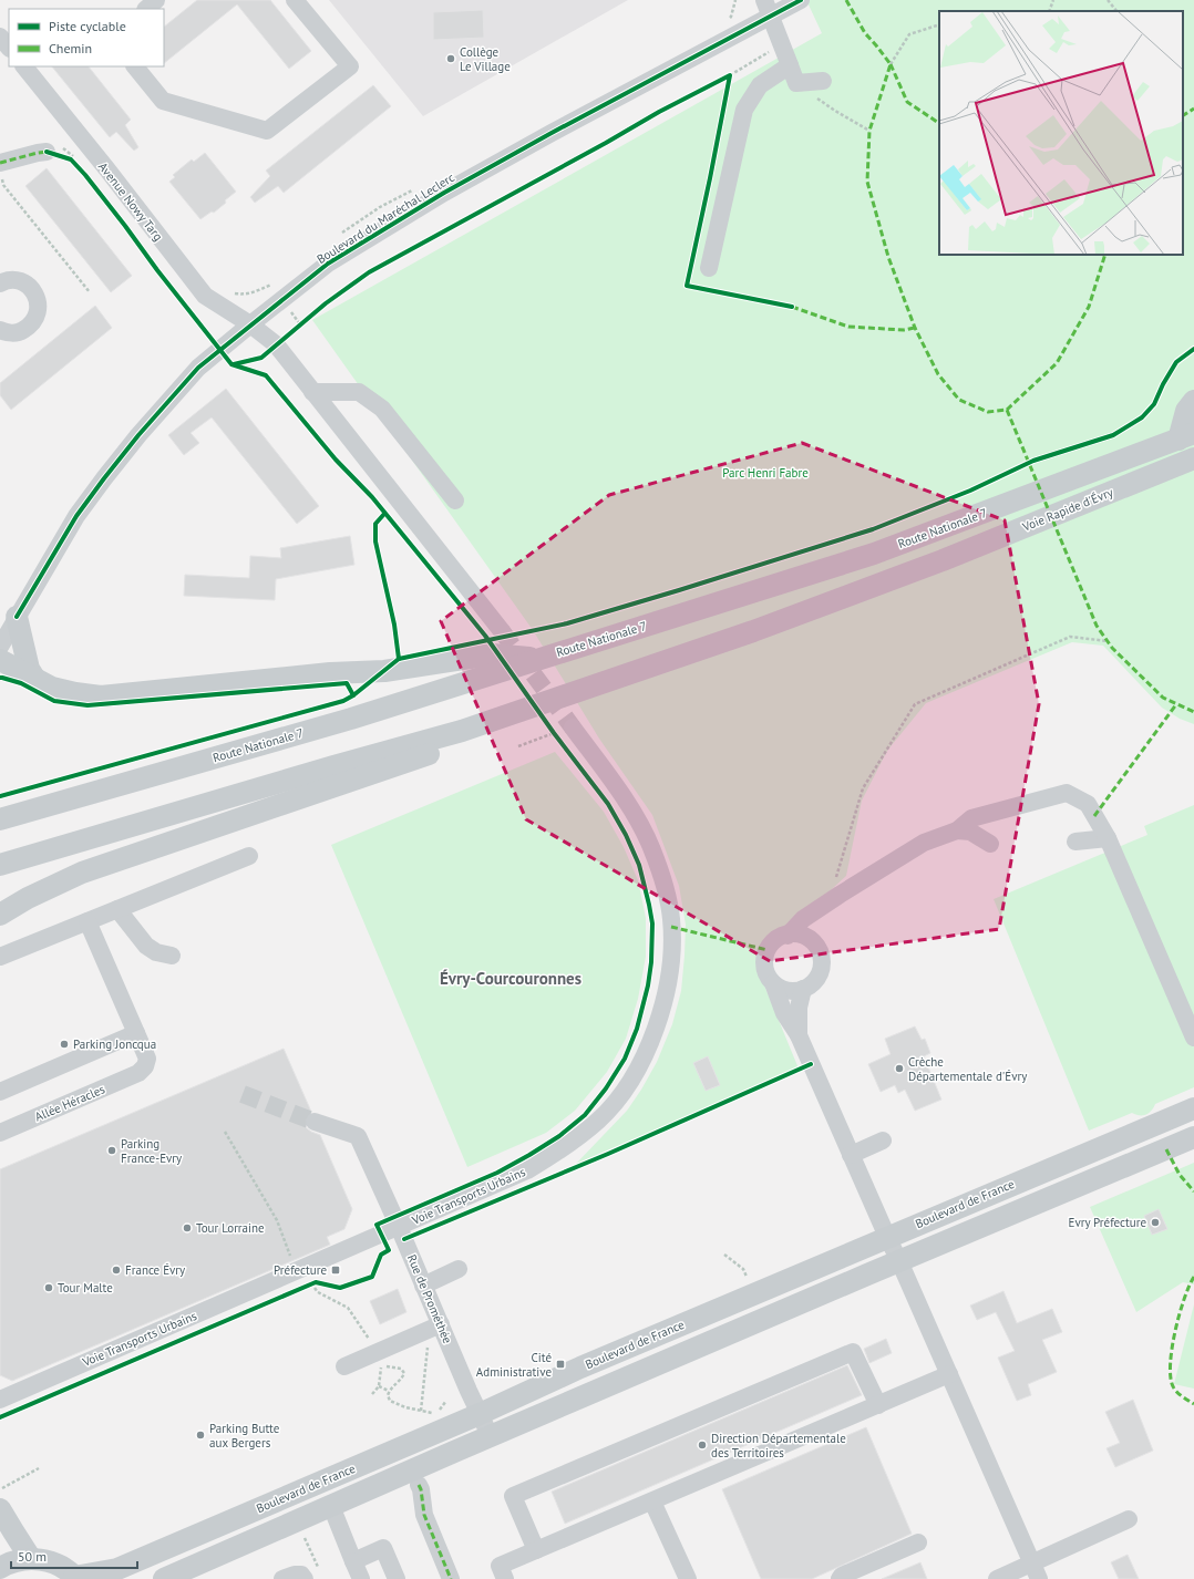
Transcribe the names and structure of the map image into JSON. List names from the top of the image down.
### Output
{
  "streets": {
    "main road": ["Voie Rapide d'Évry", "Route Nationale 7", "Boulevard de France"],
    "street": [
      "Avenue Nowy Targ",
      "Boulevard du Maréchal Leclerc",
      "Allée Héracles",
      "Voie Transports Urbains",
      "Rue de Prométhée"
    ]
  },
  "crossings": [
    ["Avenue Nowy Targ", "Boulevard du Maréchal Leclerc"],
    ["Voie Transports Urbains", "Rue de Prométhée"],
    ["Boulevard de France", "Rue de Prométhée"]
  ],
  "districts": ["Évry-Courcouronnes"],
  "parks": ["Parc Henri Fabre"],
  "places": {
    "other": [
      "Collège Le Village",
      "Parking Joncqua",
      "Crèche Départementale d'Évry",
      "Parking France-Evry",
      "Evry Préfecture",
      "Tour Lorraine",
      "France Évry",
      "Tour Malte",
      "Parking Butte aux Bergers",
      "Direction Départementale des Territoires"
    ],
    "transit": ["Préfecture", "Cité Administrative"]
  },
  "legend": ["Piste cyclable", "Chemin"],
  "scale_bar": "50 m"
}
